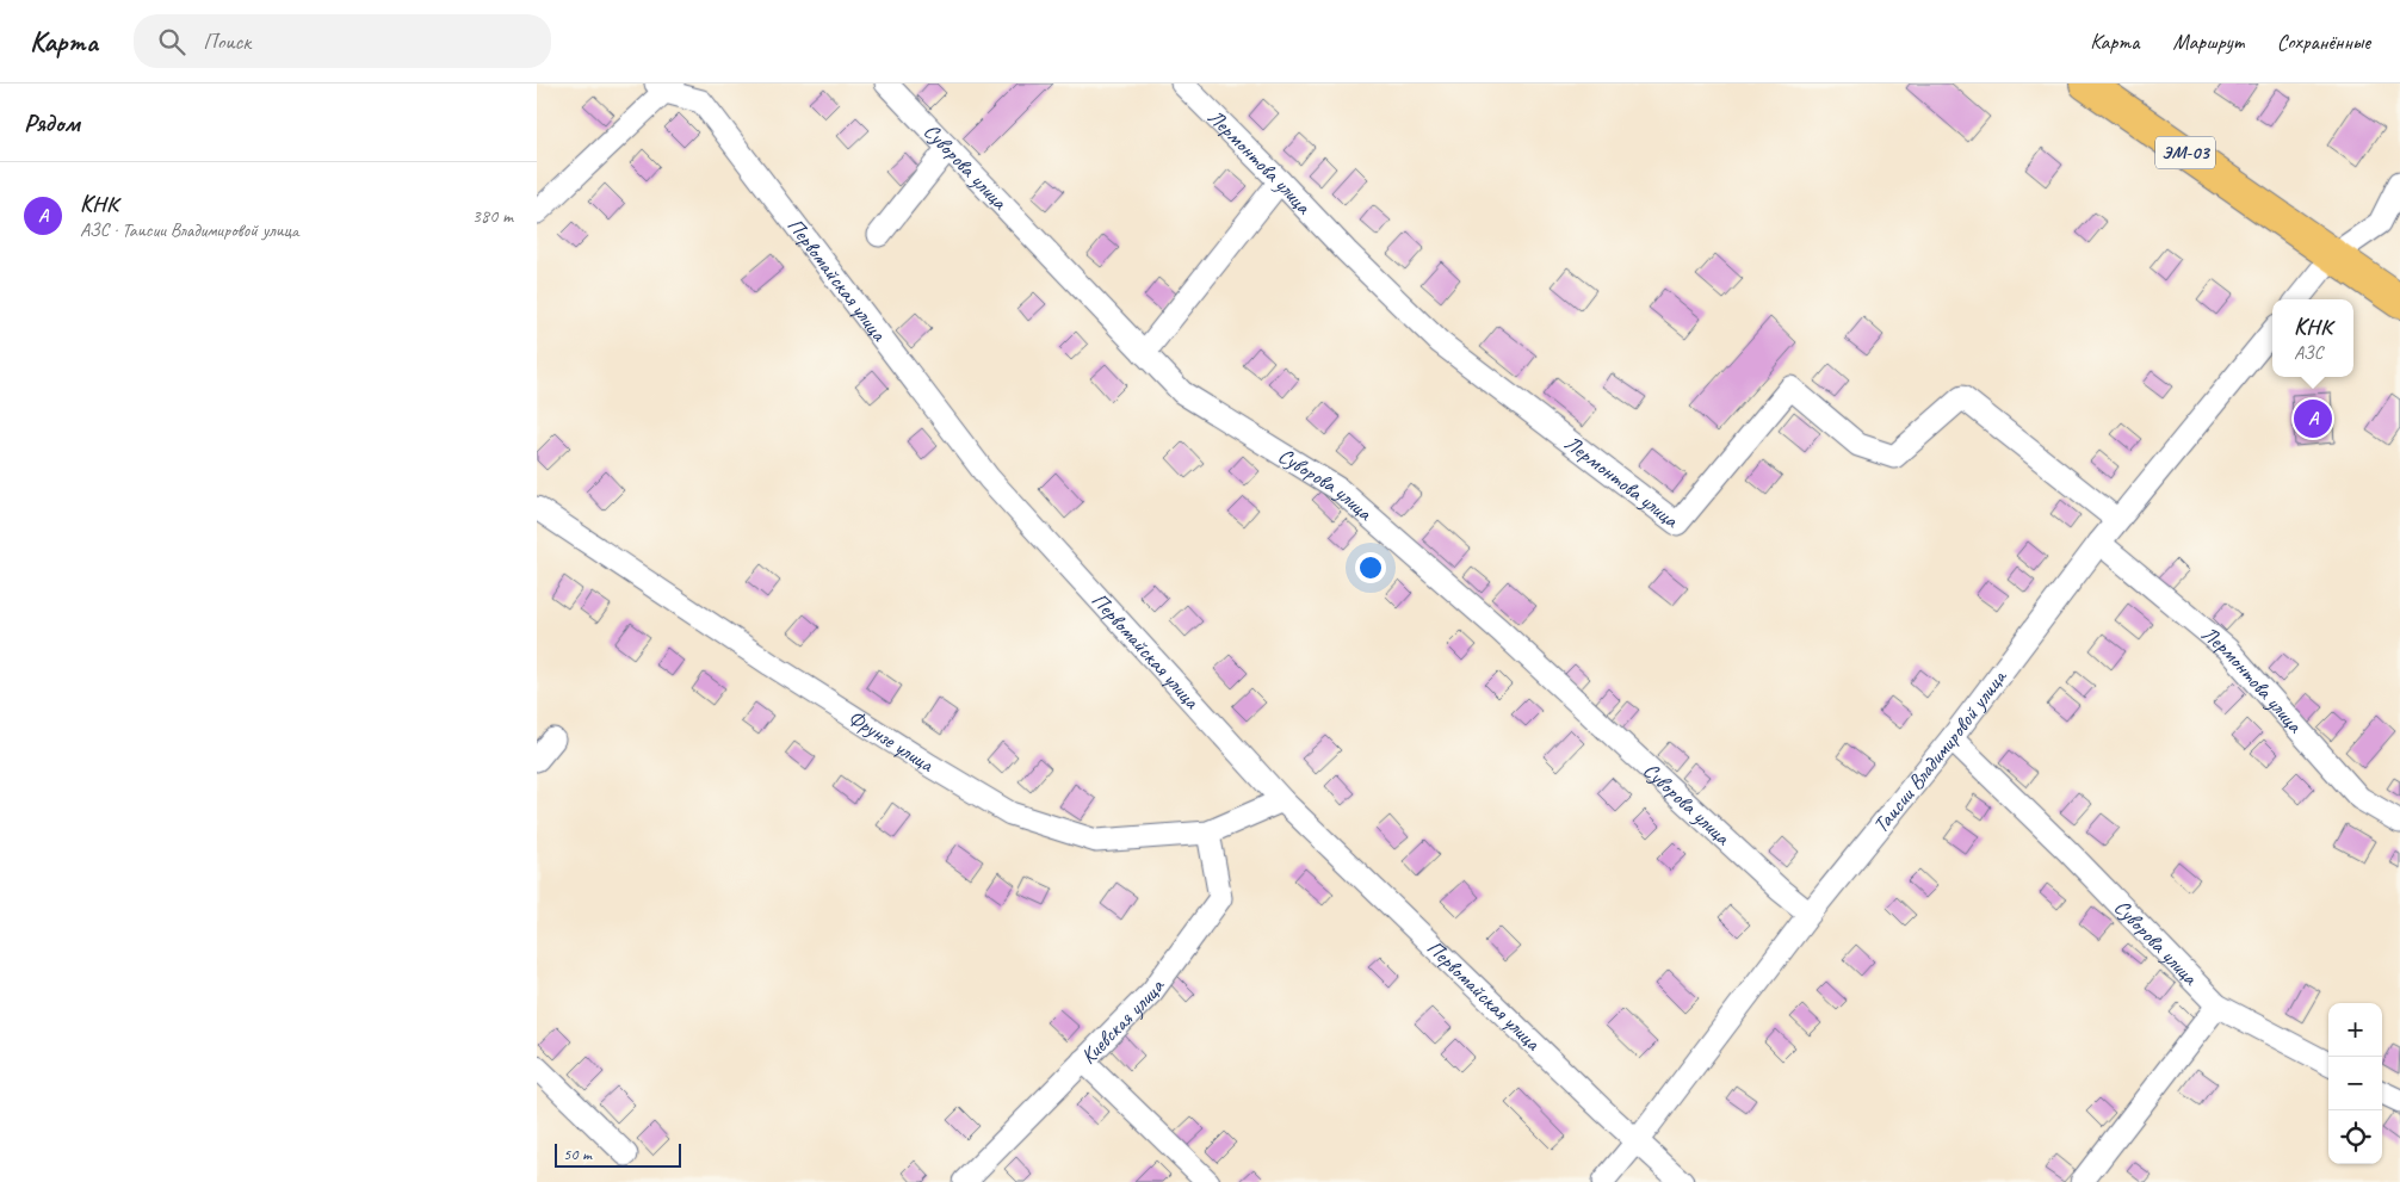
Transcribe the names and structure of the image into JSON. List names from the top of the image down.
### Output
{
  "streets": {
    "highway": ["ЭМ-03"],
    "street": [
      "Лермонтова улица",
      "Суворова улица",
      "Первомайская улица",
      "Фрунзе улица",
      "Таисии Владимировой улица",
      "Киевская улица"
    ]
  },
  "crossings": [
    ["Лермонтова улица", "Таисии Владимировой улица"],
    ["Суворова улица", "Таисии Владимировой улица"],
    ["Первомайская улица", "Фрунзе улица"],
    ["Первомайская улица", "Таисии Владимировой улица"],
    ["Фрунзе улица", "Киевская улица"]
  ],
  "scale_bar": "50 m",
  "page": {
    "header": "Карта",
    "search": "Поиск",
    "nav": ["Карта", "Маршрут", "Сохранённые"],
    "heading": "Рядом",
    "list": [
      {
        "mark": "A",
        "name": "КНК",
        "note": "АЗС · Таисии Владимировой улица",
        "value": "380 m"
      }
    ],
    "popup": ["КНК", "АЗС"],
    "pins": "A",
    "map_buttons": ["+", "−"],
    "scale": "50 m"
  }
}
